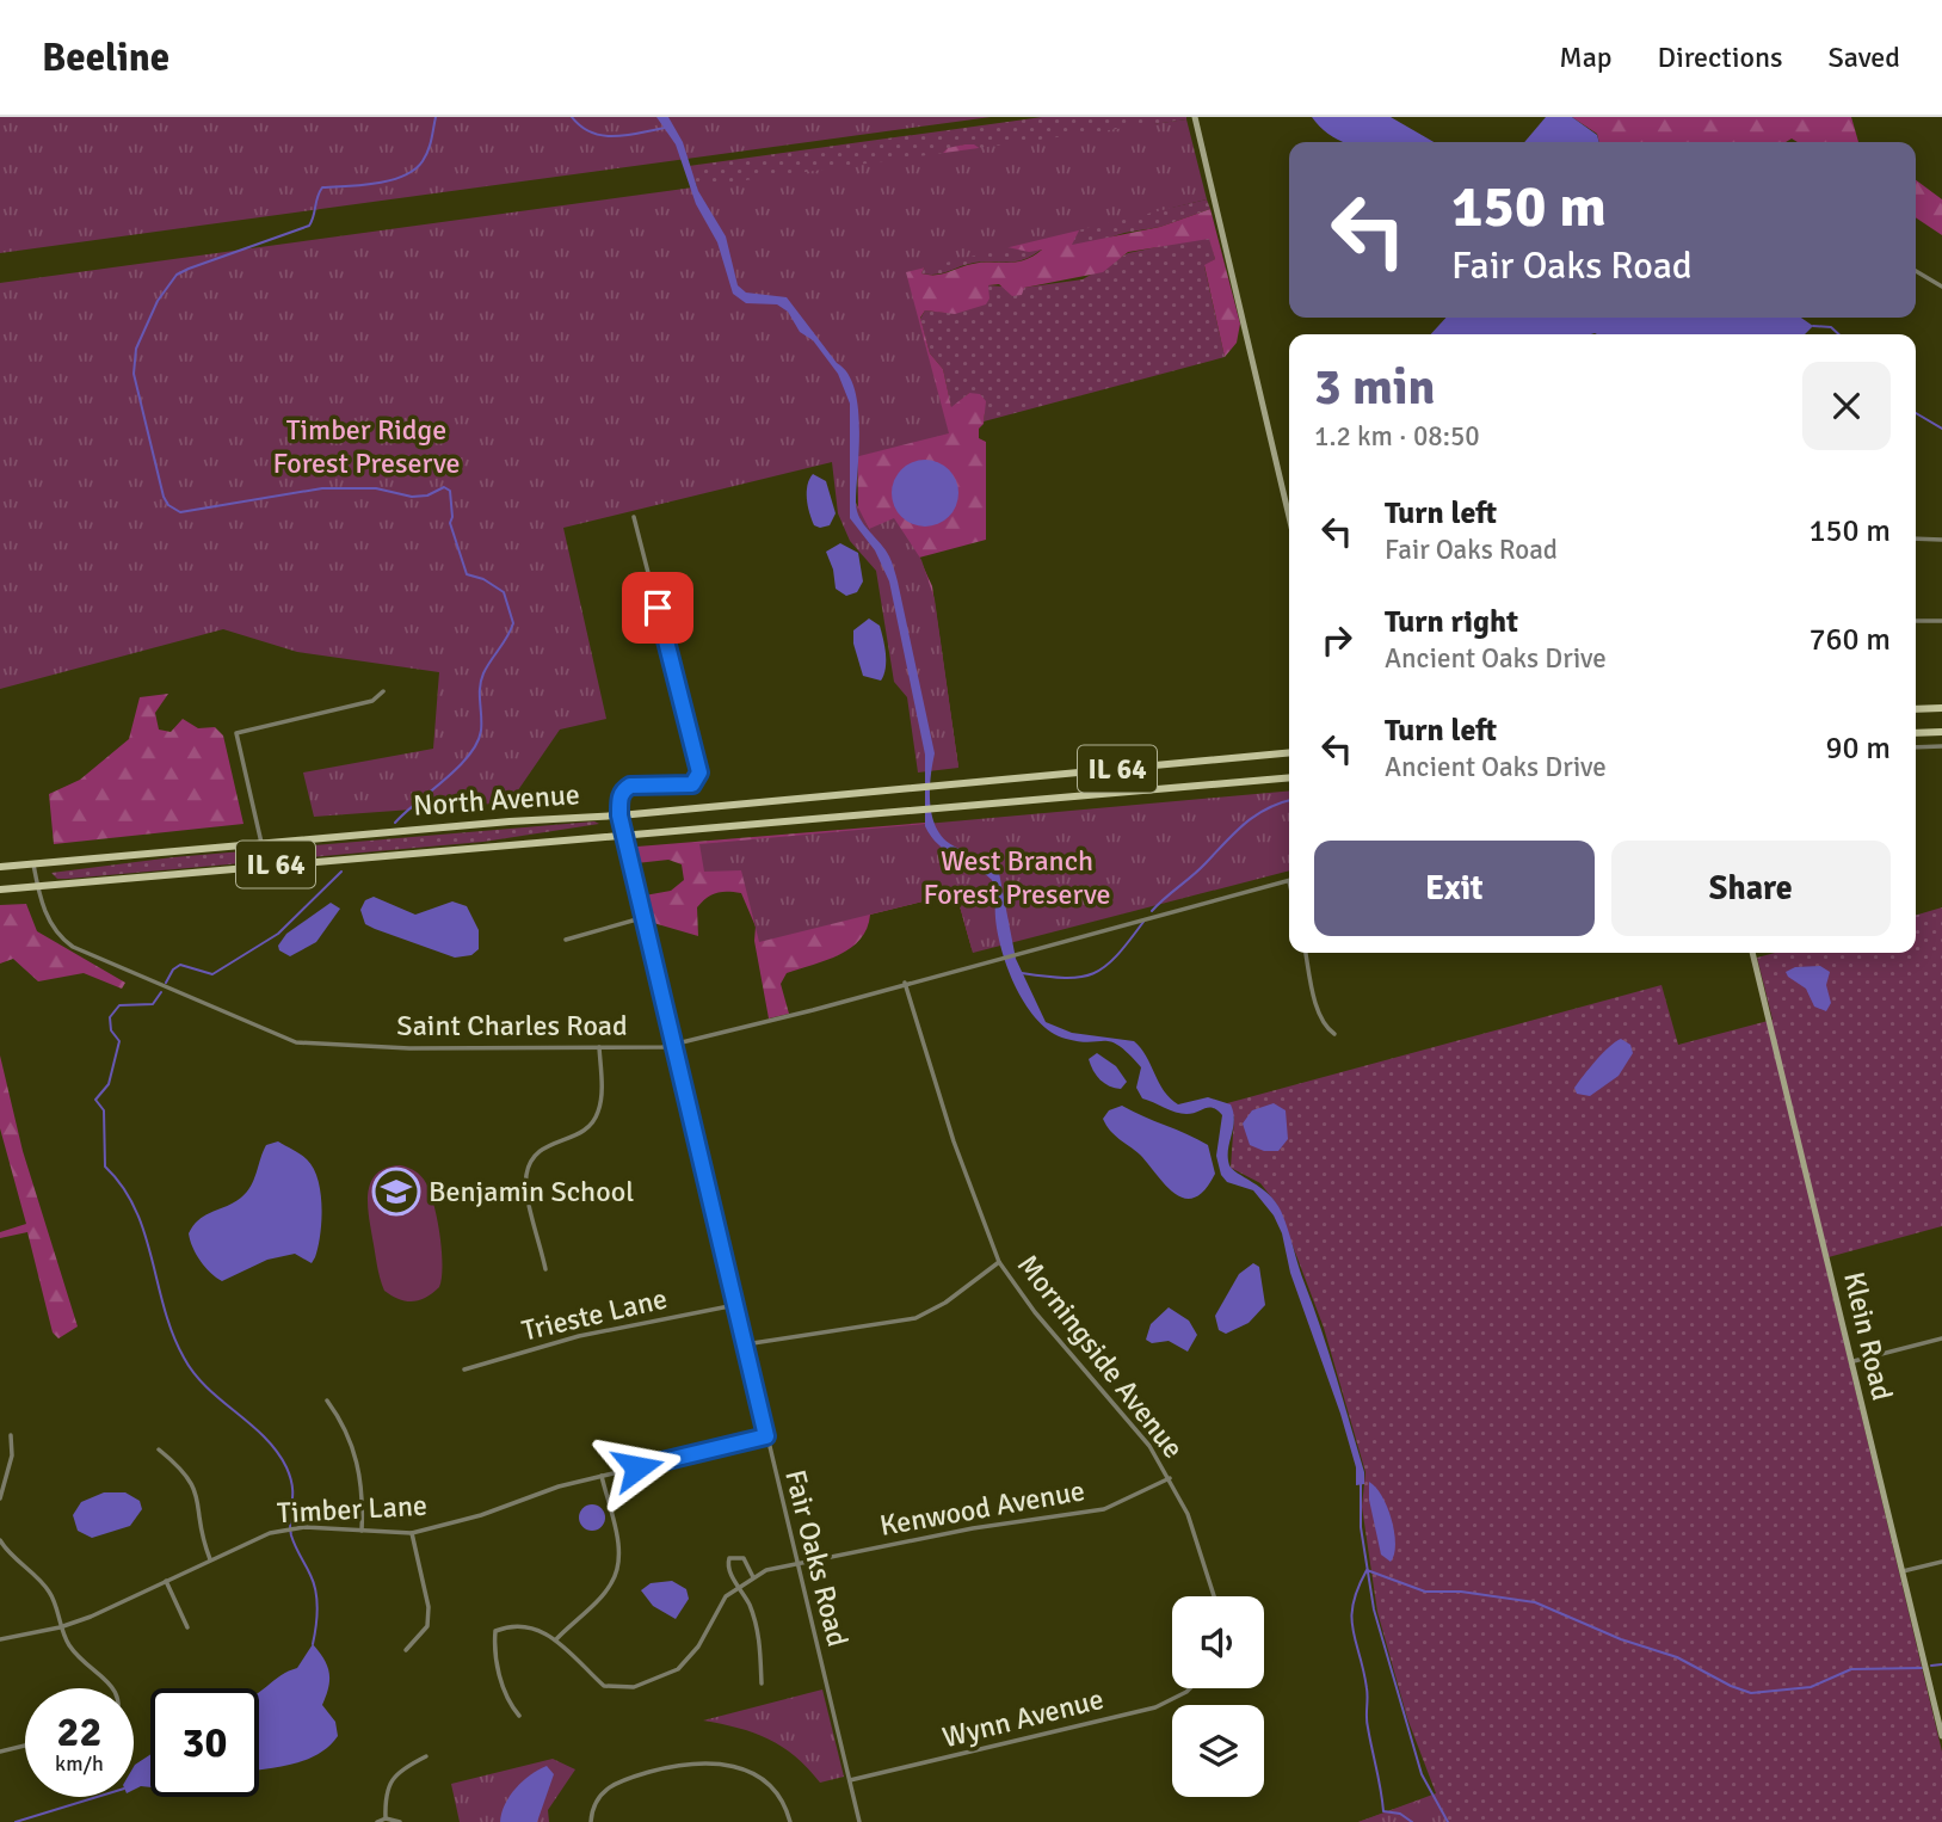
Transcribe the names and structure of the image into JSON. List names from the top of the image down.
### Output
{
  "streets": {
    "main road": ["IL 64", "North Avenue"],
    "street": [
      "Saint Charles Road",
      "Trieste Lane",
      "Klein Road",
      "Morningside Avenue",
      "Kenwood Avenue",
      "Timber Lane",
      "Fair Oaks Road",
      "Wynn Avenue"
    ]
  },
  "crossings": [
    ["North Avenue", "Saint Charles Road"],
    ["North Avenue", "Fair Oaks Road"],
    ["Saint Charles Road", "Morningside Avenue"],
    ["Saint Charles Road", "Fair Oaks Road"],
    ["Trieste Lane", "Fair Oaks Road"],
    ["Morningside Avenue", "Kenwood Avenue"],
    ["Kenwood Avenue", "Fair Oaks Road"],
    ["Timber Lane", "Fair Oaks Road"],
    ["Fair Oaks Road", "Wynn Avenue"]
  ],
  "parks": ["Timber Ridge Forest Preserve", "West Branch Forest Preserve"],
  "places": {
    "school or university": ["Benjamin School"]
  },
  "page": {
    "header": "Beeline",
    "nav": ["Map", "Directions", "Saved"],
    "turn": ["150 m", "Fair Oaks Road"],
    "heading": ["3 min", "1.2 km · 08:50"],
    "list": [
      {
        "name": "Turn left",
        "note": "Fair Oaks Road",
        "value": "150 m"
      },
      {
        "name": "Turn right",
        "note": "Ancient Oaks Drive",
        "value": "760 m"
      },
      {
        "name": "Turn left",
        "note": "Ancient Oaks Drive",
        "value": "90 m"
      }
    ],
    "buttons": ["Exit", "Share"],
    "speed": "22 km/h",
    "limit": "30"
  }
}
